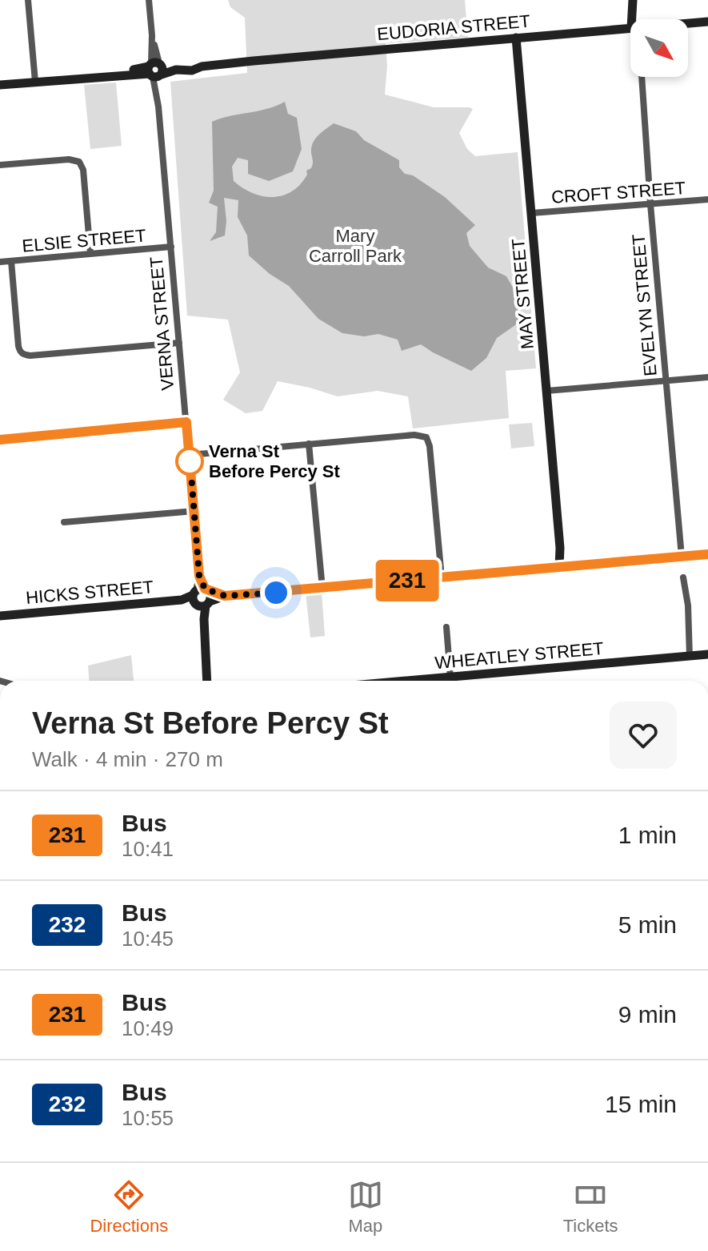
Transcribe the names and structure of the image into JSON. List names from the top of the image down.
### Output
{
  "streets": {
    "street": [
      "EUDORIA STREET",
      "CROFT STREET",
      "ELSIE STREET",
      "MAY STREET",
      "EVELYN STREET",
      "VERNA STREET",
      "HICKS STREET",
      "WHEATLEY STREET"
    ]
  },
  "crossings": [
    ["EUDORIA STREET", "MAY STREET"],
    ["EUDORIA STREET", "VERNA STREET"],
    ["CROFT STREET", "MAY STREET"],
    ["CROFT STREET", "EVELYN STREET"],
    ["ELSIE STREET", "VERNA STREET"],
    ["VERNA STREET", "HICKS STREET"]
  ],
  "parks": ["Mary Carroll Park"],
  "places": ["Verna St Before Percy St"],
  "lines": ["bus line 231"],
  "north": "bottom right",
  "page": {
    "on_map": "231",
    "heading": ["Verna St Before Percy St", "Walk · 4 min · 270 m"],
    "list": [
      {
        "mark": "231",
        "name": "Bus",
        "note": "10:41",
        "value": "1 min"
      },
      {
        "mark": "232",
        "name": "Bus",
        "note": "10:45",
        "value": "5 min"
      },
      {
        "mark": "231",
        "name": "Bus",
        "note": "10:49",
        "value": "9 min"
      },
      {
        "mark": "232",
        "name": "Bus",
        "note": "10:55",
        "value": "15 min"
      }
    ],
    "tabs": ["Directions", "Map", "Tickets"]
  }
}
